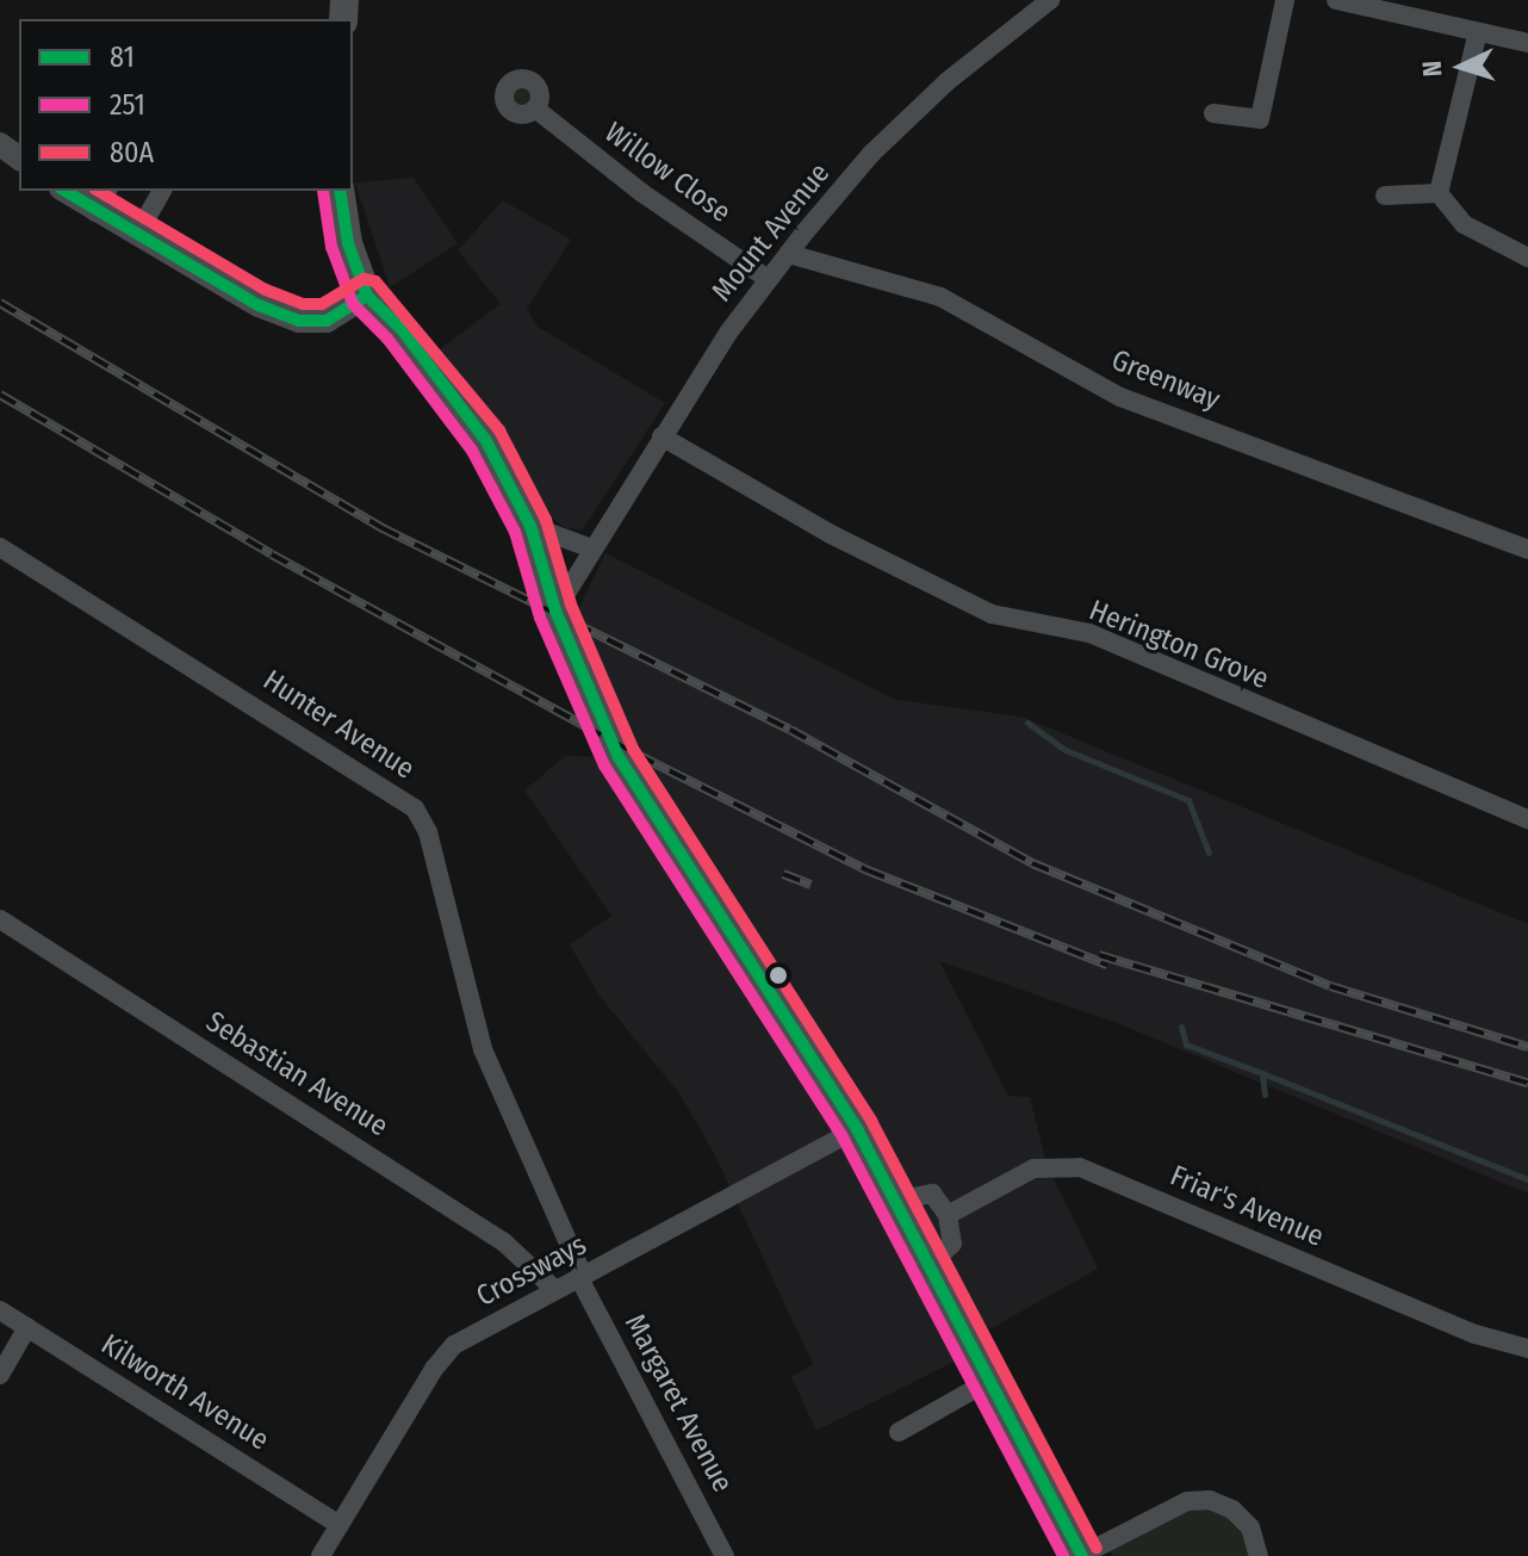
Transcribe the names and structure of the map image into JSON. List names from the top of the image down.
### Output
{
  "streets": {
    "street": [
      "Willow Close",
      "Mount Avenue",
      "Greenway",
      "Herington Grove",
      "Hunter Avenue",
      "Sebastian Avenue",
      "Friar's Avenue",
      "Crossways",
      "Kilworth Avenue",
      "Margaret Avenue"
    ]
  },
  "crossings": [
    ["Willow Close", "Mount Avenue"],
    ["Mount Avenue", "Greenway"],
    ["Mount Avenue", "Herington Grove"],
    ["Hunter Avenue", "Crossways"],
    ["Hunter Avenue", "Margaret Avenue"],
    ["Sebastian Avenue", "Crossways"],
    ["Crossways", "Kilworth Avenue"],
    ["Crossways", "Margaret Avenue"]
  ],
  "lines": ["transit line 81", "transit line 251", "transit line 80A"],
  "legend": ["81", "251", "80A"],
  "north": "left"
}
